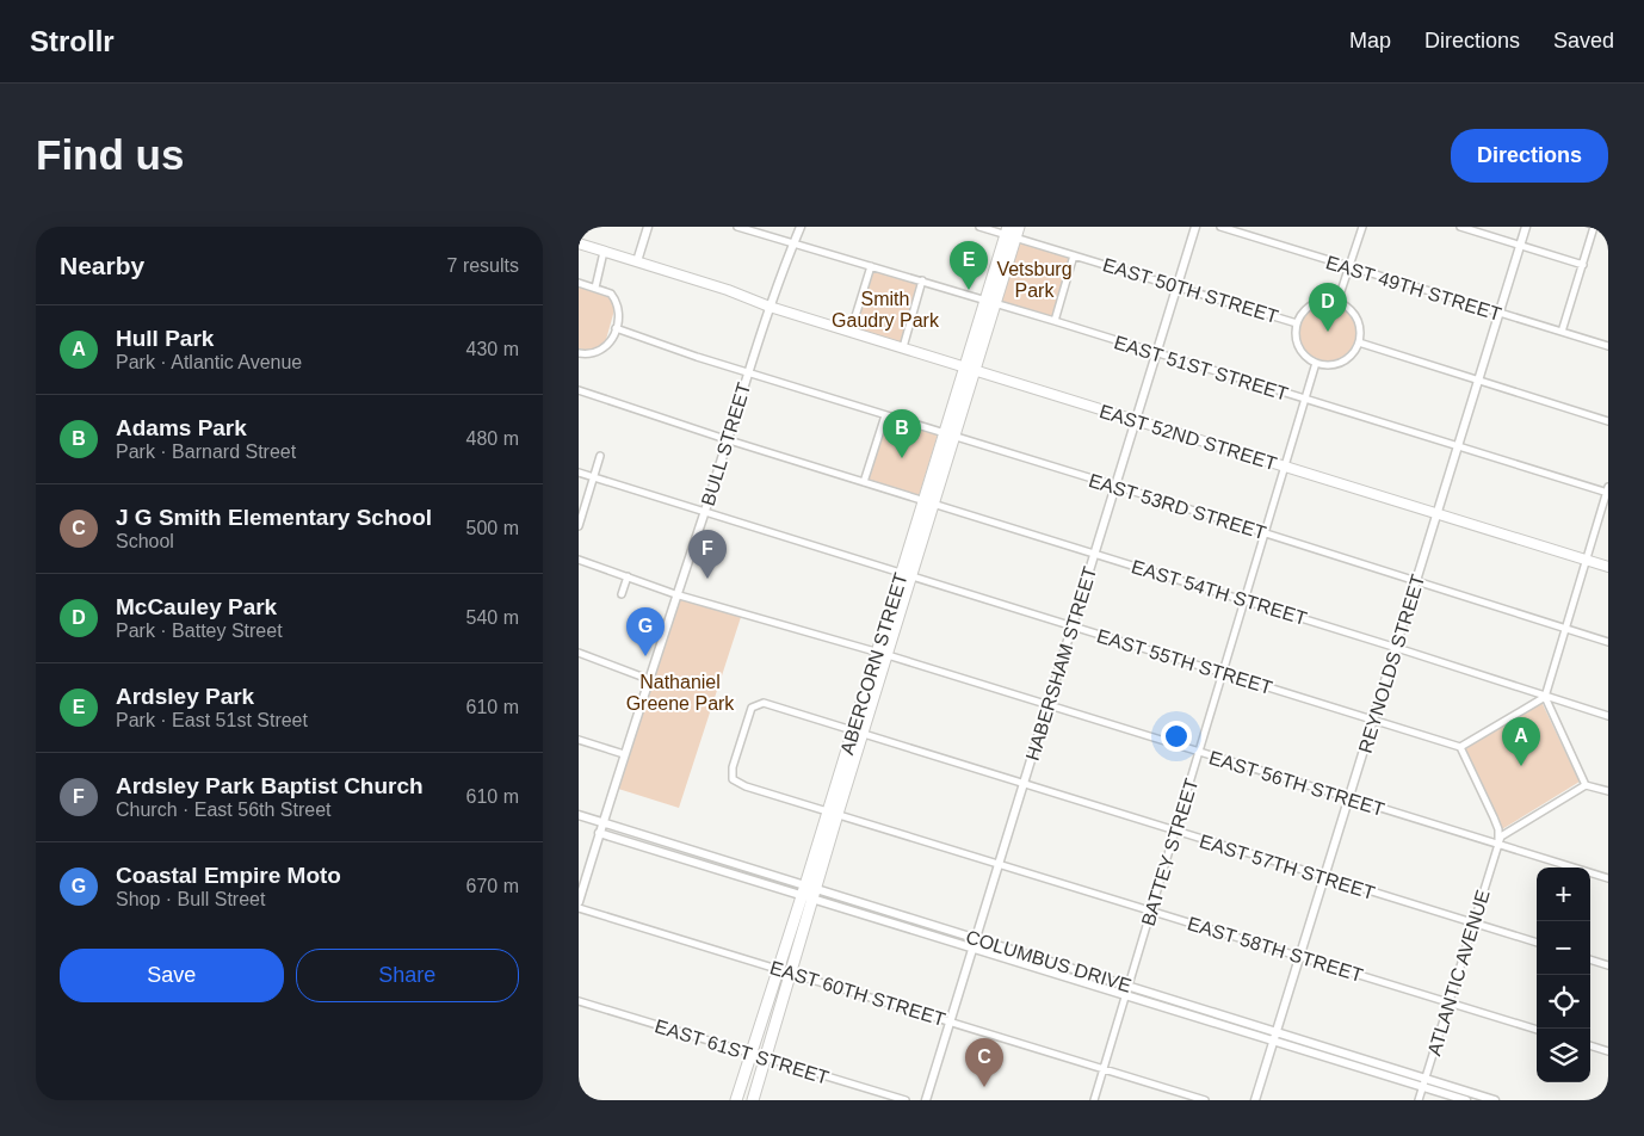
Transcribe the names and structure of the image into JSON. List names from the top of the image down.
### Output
{
  "streets": {
    "main road": ["EAST 52ND STREET", "ABERCORN STREET"],
    "street": [
      "EAST 49TH STREET",
      "EAST 50TH STREET",
      "EAST 51ST STREET",
      "BULL STREET",
      "EAST 53RD STREET",
      "EAST 54TH STREET",
      "EAST 55TH STREET",
      "HABERSHAM STREET",
      "REYNOLDS STREET",
      "EAST 56TH STREET",
      "BATTEY STREET",
      "EAST 57TH STREET",
      "EAST 58TH STREET",
      "COLUMBUS DRIVE",
      "ATLANTIC AVENUE",
      "EAST 60TH STREET",
      "EAST 61ST STREET"
    ]
  },
  "crossings": [
    ["EAST 49TH STREET", "REYNOLDS STREET"],
    ["EAST 50TH STREET", "ABERCORN STREET"],
    ["EAST 50TH STREET", "HABERSHAM STREET"],
    ["EAST 50TH STREET", "BATTEY STREET"],
    ["EAST 51ST STREET", "BULL STREET"],
    ["EAST 51ST STREET", "ABERCORN STREET"],
    ["EAST 51ST STREET", "HABERSHAM STREET"],
    ["EAST 51ST STREET", "REYNOLDS STREET"],
    ["EAST 51ST STREET", "BATTEY STREET"],
    ["EAST 52ND STREET", "BULL STREET"],
    ["EAST 52ND STREET", "ABERCORN STREET"],
    ["EAST 52ND STREET", "HABERSHAM STREET"],
    ["EAST 52ND STREET", "REYNOLDS STREET"],
    ["EAST 52ND STREET", "BATTEY STREET"],
    ["BULL STREET", "EAST 53RD STREET"],
    ["BULL STREET", "EAST 54TH STREET"],
    ["BULL STREET", "EAST 55TH STREET"],
    ["BULL STREET", "EAST 56TH STREET"],
    ["BULL STREET", "COLUMBUS DRIVE"],
    ["EAST 53RD STREET", "ABERCORN STREET"],
    ["EAST 53RD STREET", "HABERSHAM STREET"],
    ["EAST 53RD STREET", "REYNOLDS STREET"],
    ["EAST 53RD STREET", "BATTEY STREET"],
    ["EAST 54TH STREET", "ABERCORN STREET"],
    ["EAST 54TH STREET", "HABERSHAM STREET"],
    ["EAST 54TH STREET", "REYNOLDS STREET"],
    ["EAST 54TH STREET", "BATTEY STREET"],
    ["EAST 55TH STREET", "ABERCORN STREET"],
    ["EAST 55TH STREET", "HABERSHAM STREET"],
    ["EAST 55TH STREET", "REYNOLDS STREET"],
    ["EAST 55TH STREET", "BATTEY STREET"],
    ["EAST 55TH STREET", "ATLANTIC AVENUE"],
    ["ABERCORN STREET", "EAST 56TH STREET"],
    ["ABERCORN STREET", "EAST 57TH STREET"],
    ["ABERCORN STREET", "EAST 58TH STREET"],
    ["ABERCORN STREET", "COLUMBUS DRIVE"],
    ["ABERCORN STREET", "EAST 60TH STREET"],
    ["ABERCORN STREET", "EAST 61ST STREET"],
    ["HABERSHAM STREET", "EAST 56TH STREET"],
    ["HABERSHAM STREET", "EAST 57TH STREET"],
    ["HABERSHAM STREET", "EAST 58TH STREET"],
    ["HABERSHAM STREET", "COLUMBUS DRIVE"],
    ["HABERSHAM STREET", "EAST 60TH STREET"],
    ["REYNOLDS STREET", "EAST 56TH STREET"],
    ["REYNOLDS STREET", "EAST 57TH STREET"],
    ["REYNOLDS STREET", "EAST 58TH STREET"],
    ["REYNOLDS STREET", "COLUMBUS DRIVE"],
    ["EAST 56TH STREET", "BATTEY STREET"],
    ["EAST 56TH STREET", "ATLANTIC AVENUE"],
    ["BATTEY STREET", "EAST 57TH STREET"],
    ["BATTEY STREET", "EAST 58TH STREET"],
    ["BATTEY STREET", "COLUMBUS DRIVE"],
    ["BATTEY STREET", "EAST 60TH STREET"],
    ["EAST 57TH STREET", "EAST 58TH STREET"],
    ["EAST 57TH STREET", "ATLANTIC AVENUE"],
    ["EAST 58TH STREET", "ATLANTIC AVENUE"],
    ["COLUMBUS DRIVE", "ATLANTIC AVENUE"]
  ],
  "parks": ["Vetsburg Park", "Smith Gaudry Park", "Nathaniel Greene Park"],
  "page": {
    "header": "Strollr",
    "nav": ["Map", "Directions", "Saved"],
    "buttons": [
      "Directions",
      ["Save", "Share"]
    ],
    "title": "Find us",
    "heading": ["Nearby", "7 results"],
    "pins": [
      "E",
      "D",
      "B",
      "F",
      "G",
      "A",
      "C"
    ],
    "list": [
      {
        "mark": "A",
        "name": "Hull Park",
        "note": "Park · Atlantic Avenue",
        "value": "430 m"
      },
      {
        "mark": "B",
        "name": "Adams Park",
        "note": "Park · Barnard Street",
        "value": "480 m"
      },
      {
        "mark": "C",
        "name": "J G Smith Elementary School",
        "note": "School",
        "value": "500 m"
      },
      {
        "mark": "D",
        "name": "McCauley Park",
        "note": "Park · Battey Street",
        "value": "540 m"
      },
      {
        "mark": "E",
        "name": "Ardsley Park",
        "note": "Park · East 51st Street",
        "value": "610 m"
      },
      {
        "mark": "F",
        "name": "Ardsley Park Baptist Church",
        "note": "Church · East 56th Street",
        "value": "610 m"
      },
      {
        "mark": "G",
        "name": "Coastal Empire Moto",
        "note": "Shop · Bull Street",
        "value": "670 m"
      }
    ],
    "map_buttons": ["+", "−"]
  }
}
